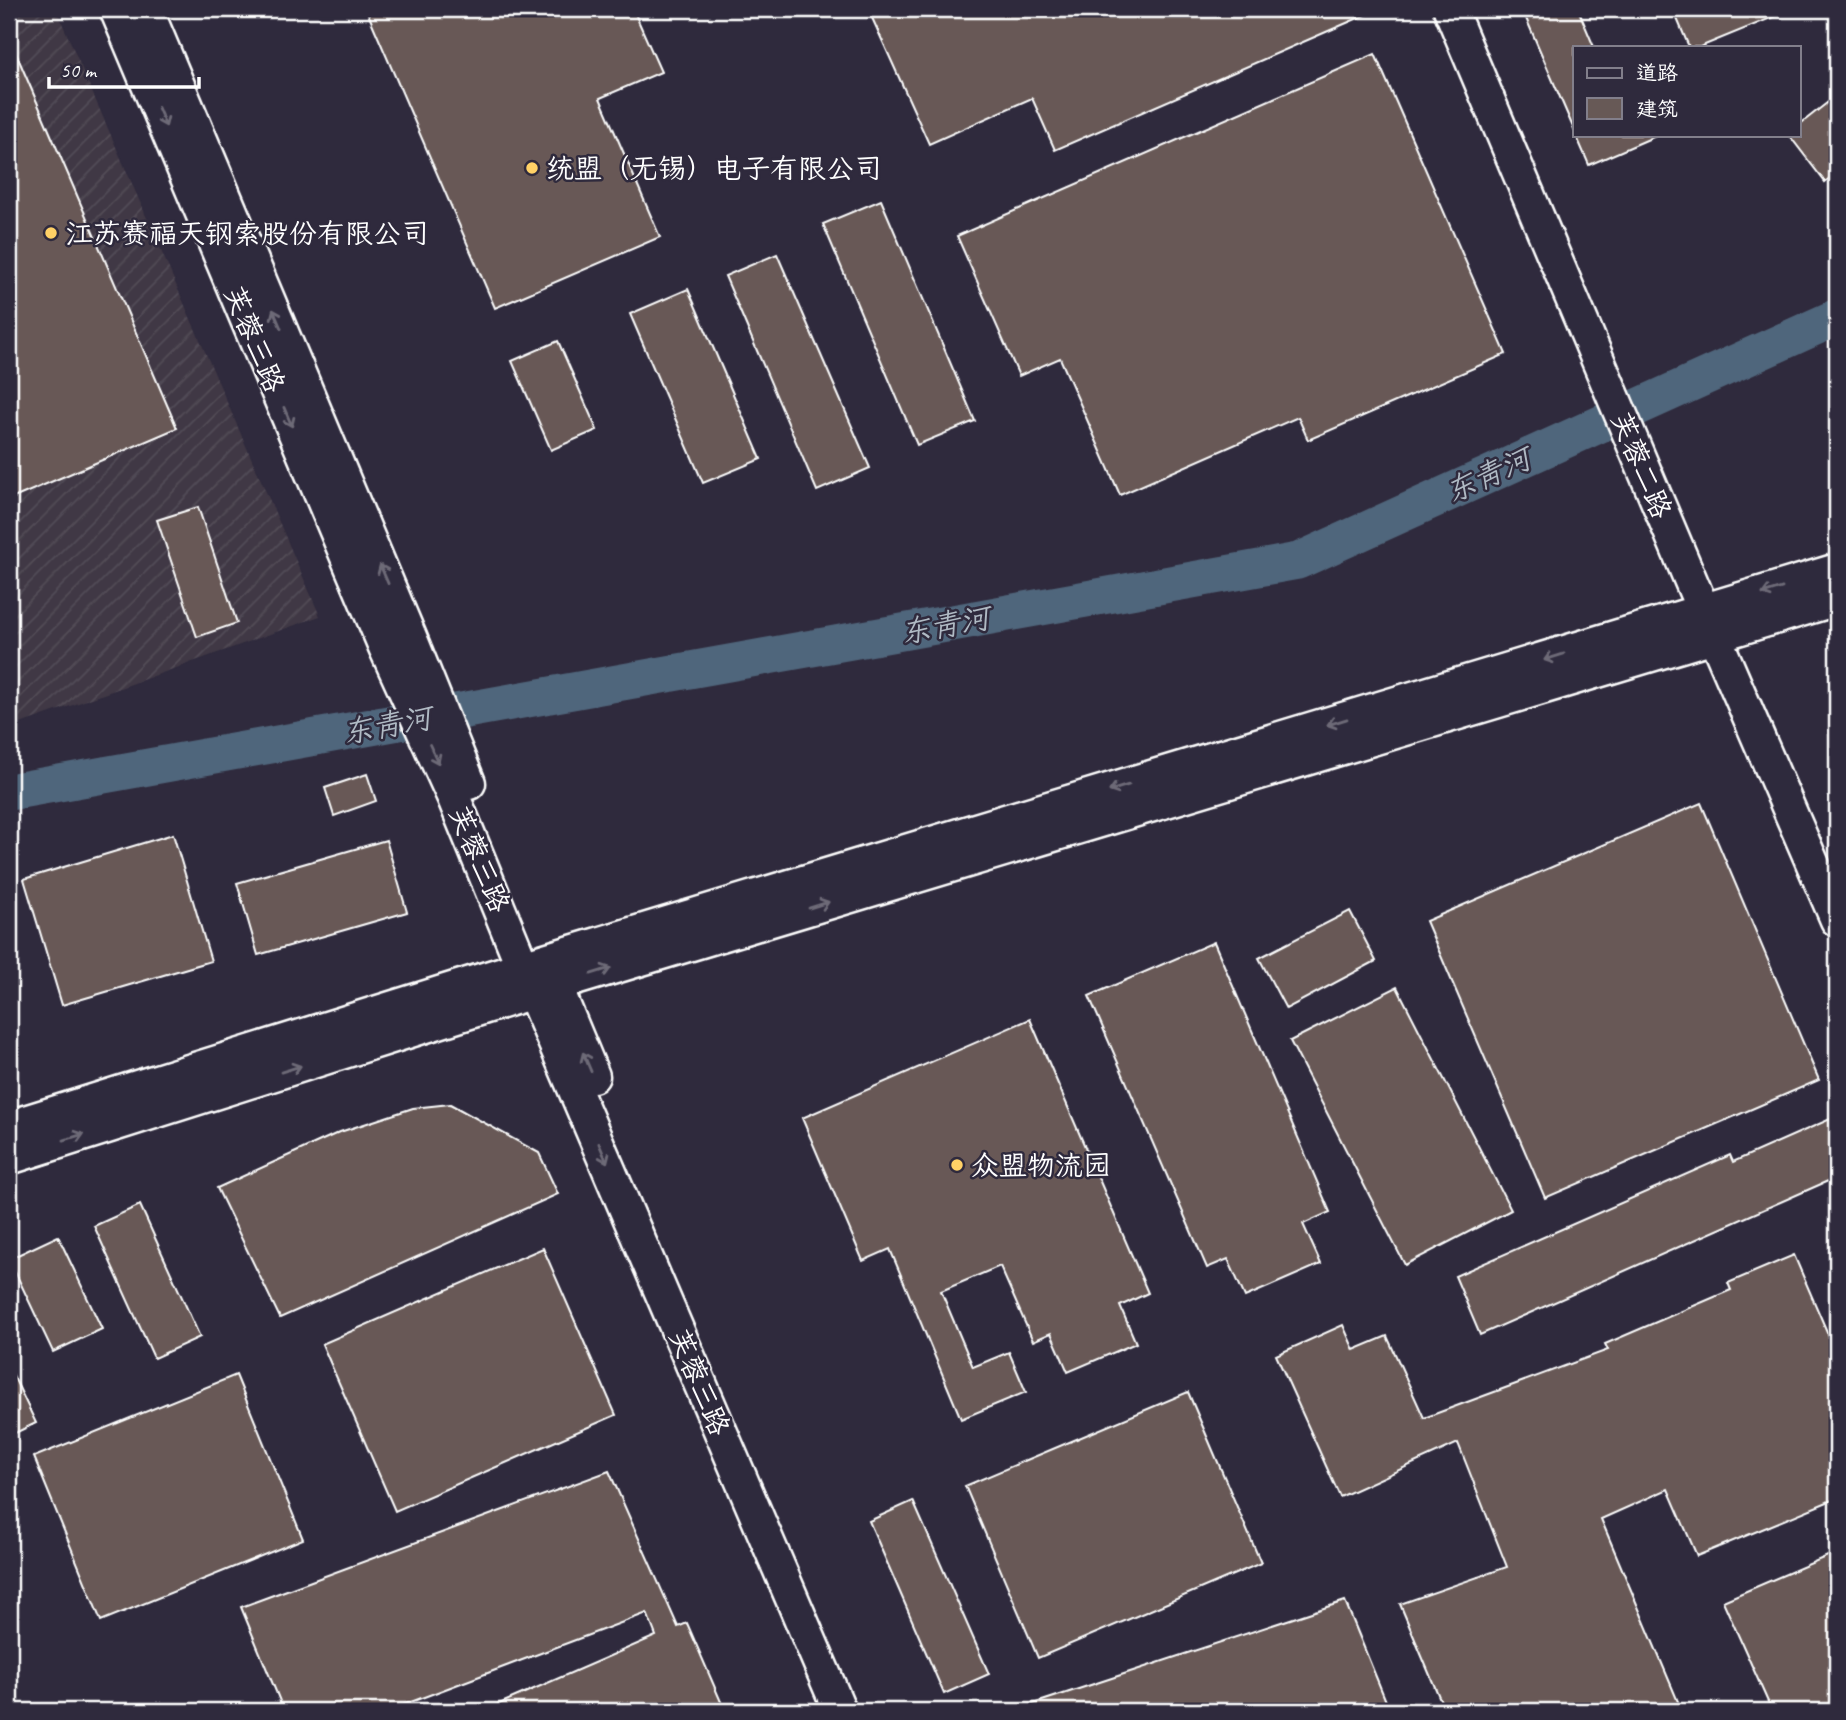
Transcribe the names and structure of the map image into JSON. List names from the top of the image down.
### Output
{
  "streets": {
    "main road": ["芙蓉三路", "芙蓉二路"]
  },
  "water": ["东青河"],
  "places": ["统盟（无锡）电子有限公司", "江苏赛福天钢索股份有限公司", "众盟物流园"],
  "legend": ["道路", "建筑"],
  "scale_bar": "50 m"
}
